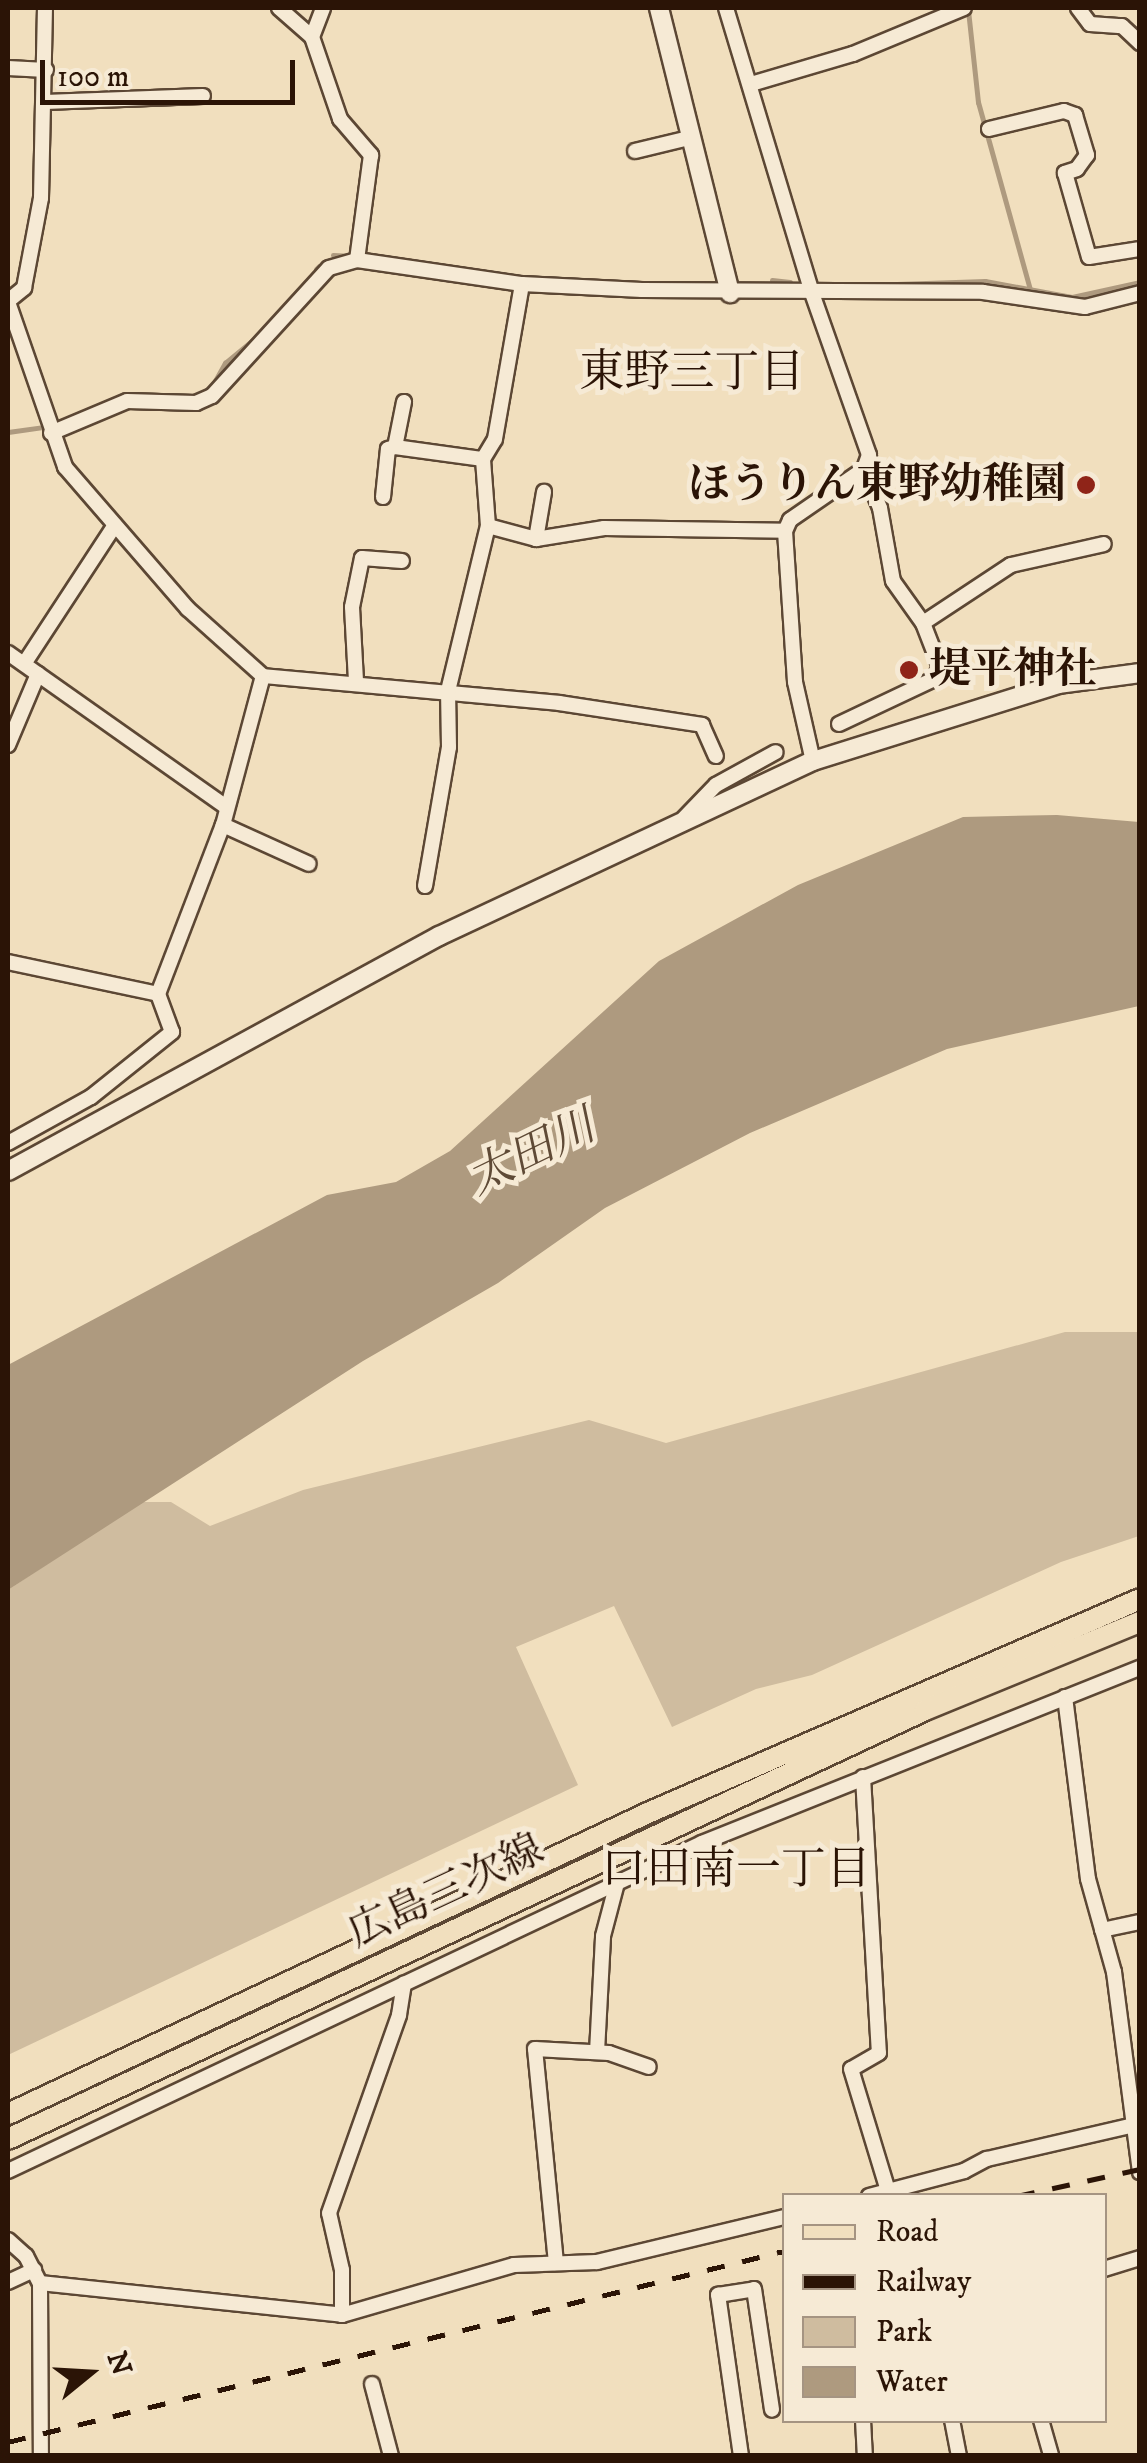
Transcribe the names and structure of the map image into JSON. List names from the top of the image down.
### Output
{
  "streets": {
    "main road": ["広島三次線"]
  },
  "districts": ["東野三丁目", "口田南一丁目"],
  "water": ["太田川"],
  "places": ["ほうりん東野幼稚園", "堤平神社"],
  "legend": [
    "Road",
    "Railway",
    "Park",
    "Water"
  ],
  "scale_bar": "100 m",
  "north": "right"
}
